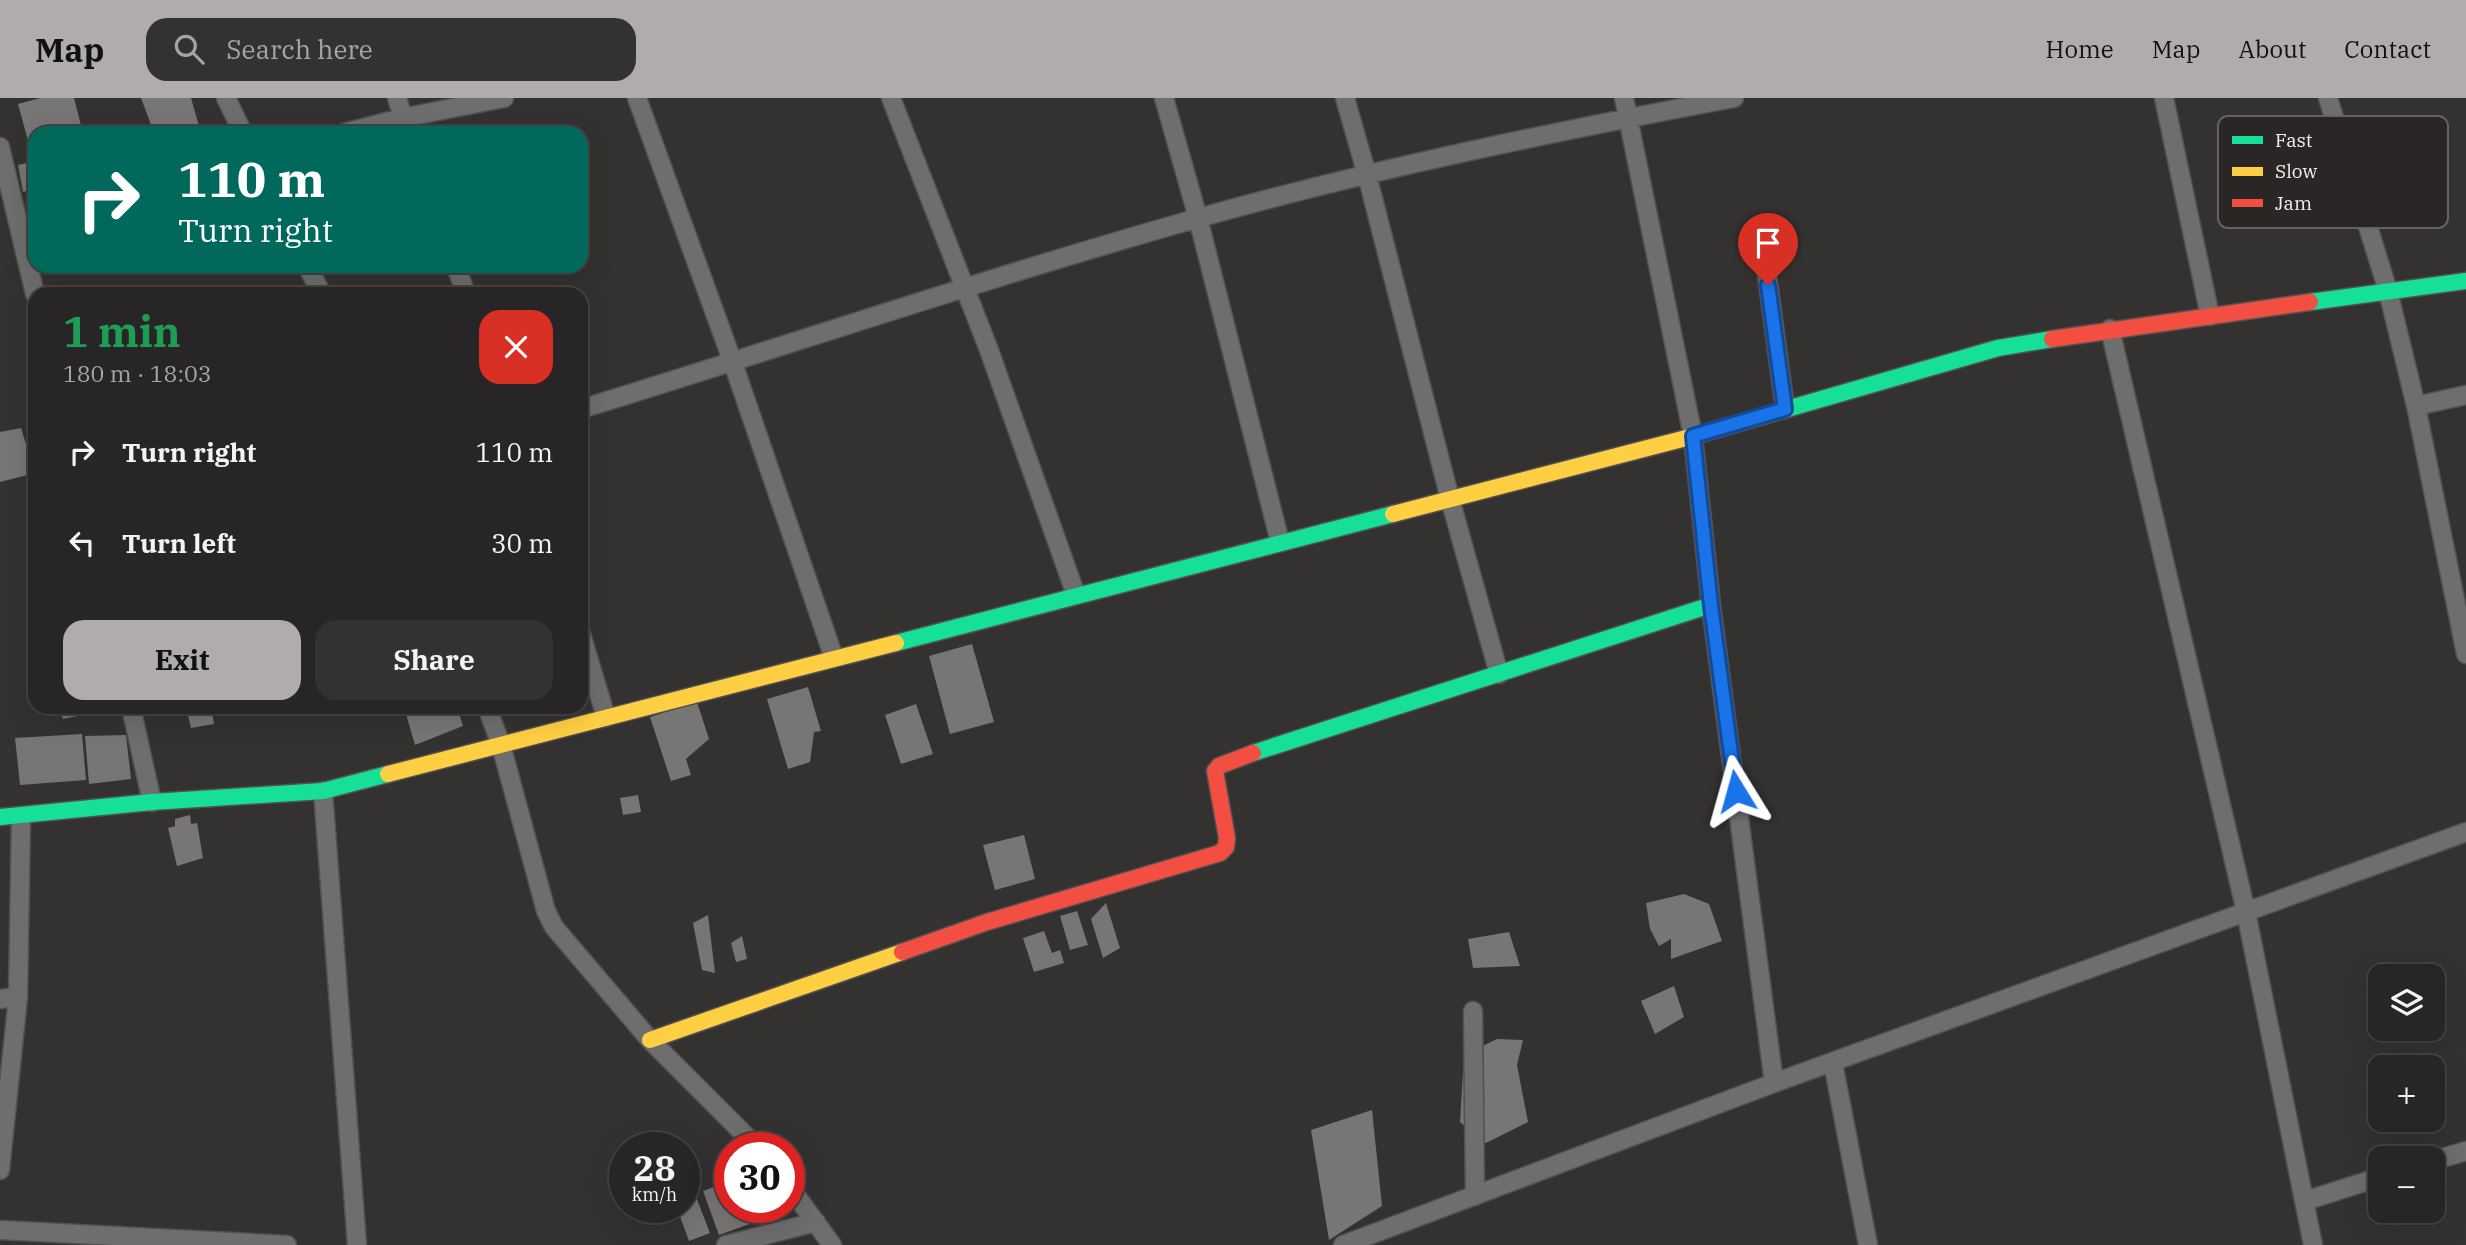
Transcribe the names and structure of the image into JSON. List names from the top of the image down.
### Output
{
  "legend": ["Fast", "Slow", "Jam"],
  "page": {
    "header": "Map",
    "search": "Search here",
    "nav": [
      "Home",
      "Map",
      "About",
      "Contact"
    ],
    "turn": ["110 m", "Turn right"],
    "heading": ["1 min", "180 m · 18:03"],
    "list": [
      {
        "name": "Turn right",
        "value": "110 m"
      },
      {
        "name": "Turn left",
        "value": "30 m"
      }
    ],
    "buttons": ["Exit", "Share"],
    "map_buttons": ["+", "−"],
    "speed": "28 km/h",
    "limit": "30"
  }
}
